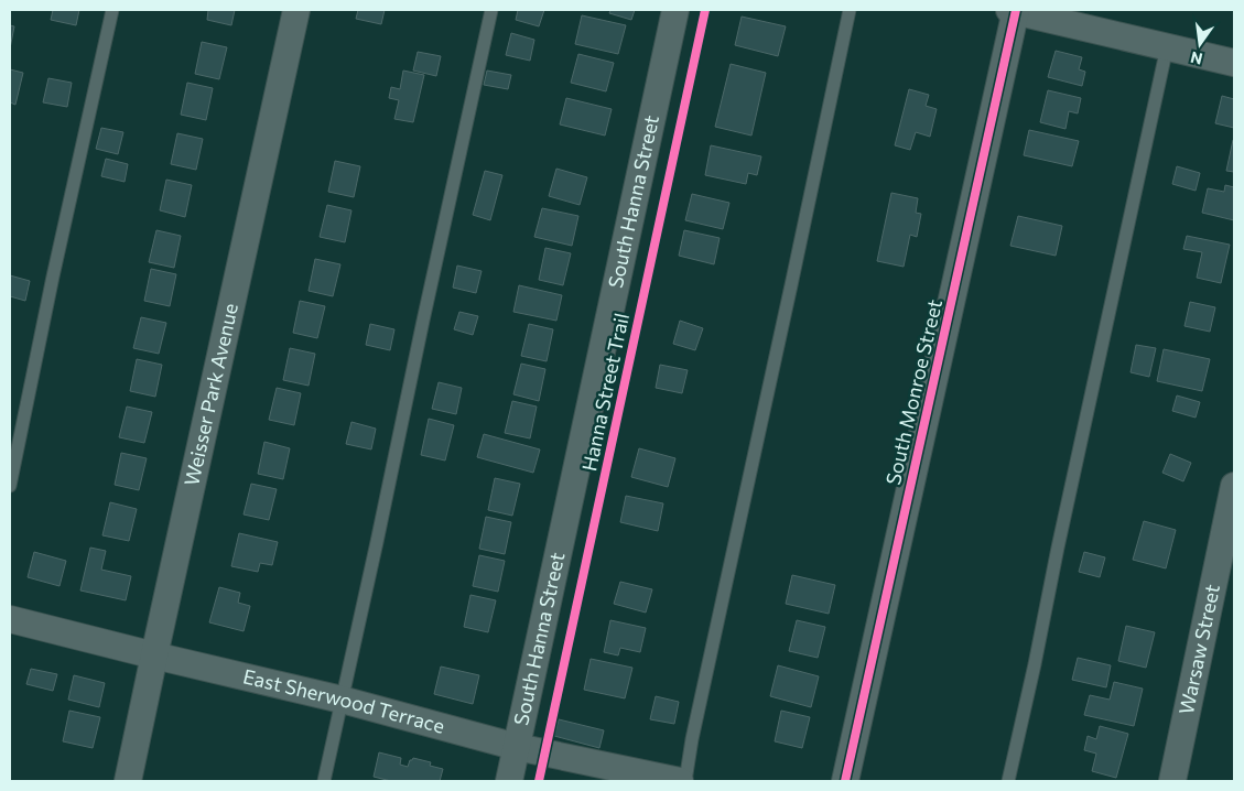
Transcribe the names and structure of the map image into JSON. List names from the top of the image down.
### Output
{
  "streets": {
    "street": [
      "South Hanna Street",
      "South Monroe Street",
      "Weisser Park Avenue",
      "Warsaw Street",
      "East Sherwood Terrace"
    ],
    "cycle path": ["Hanna Street Trail"]
  },
  "crossings": [
    ["South Hanna Street", "East Sherwood Terrace"],
    ["Weisser Park Avenue", "East Sherwood Terrace"]
  ],
  "north": "bottom"
}
